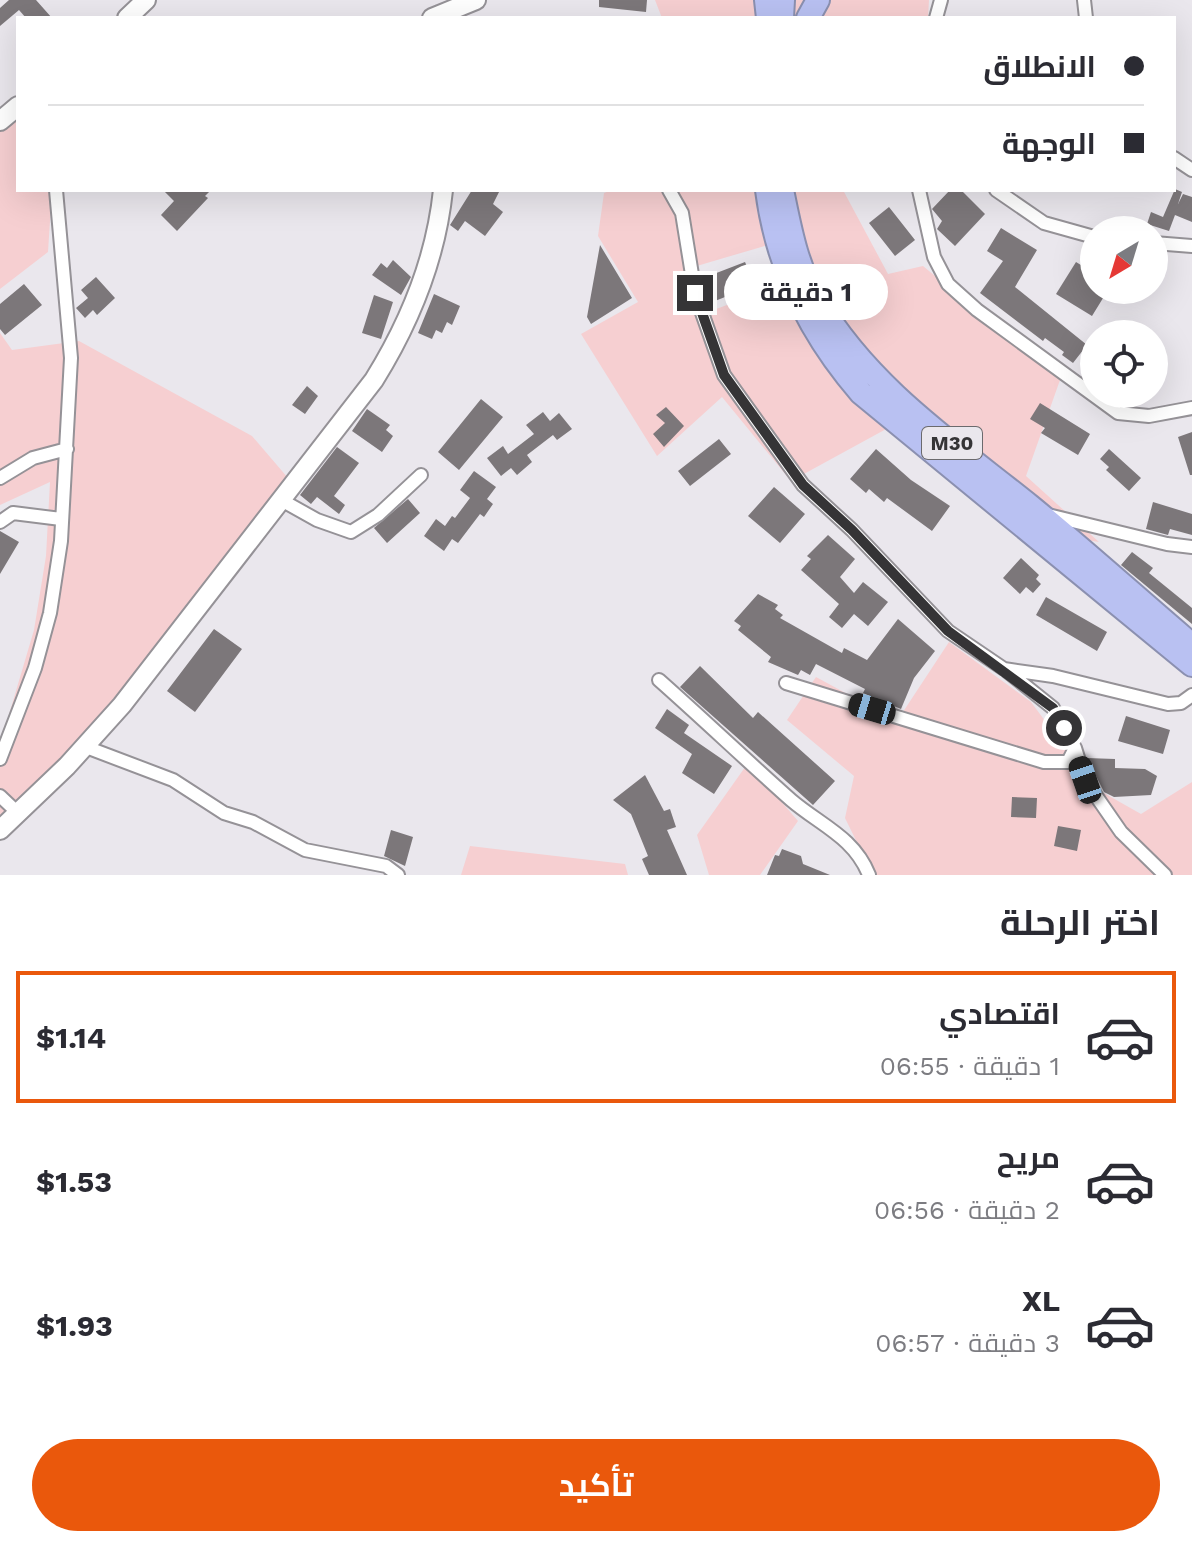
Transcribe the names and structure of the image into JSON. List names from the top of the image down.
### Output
{
  "streets": {
    "highway": ["M30"]
  },
  "north": "bottom left",
  "page": {
    "banner": ["الانطلاق", "الوجهة"],
    "bubble": "1 دقيقة",
    "heading": "اختر الرحلة",
    "list": [
      {
        "name": "اقتصادي",
        "note": "1 دقيقة · 06:55",
        "value": "$1.14"
      },
      {
        "name": "مريح",
        "note": "2 دقيقة · 06:56",
        "value": "$1.53"
      },
      {
        "name": "XL",
        "note": "3 دقيقة · 06:57",
        "value": "$1.93"
      }
    ],
    "buttons": "تأكيد"
  }
}
